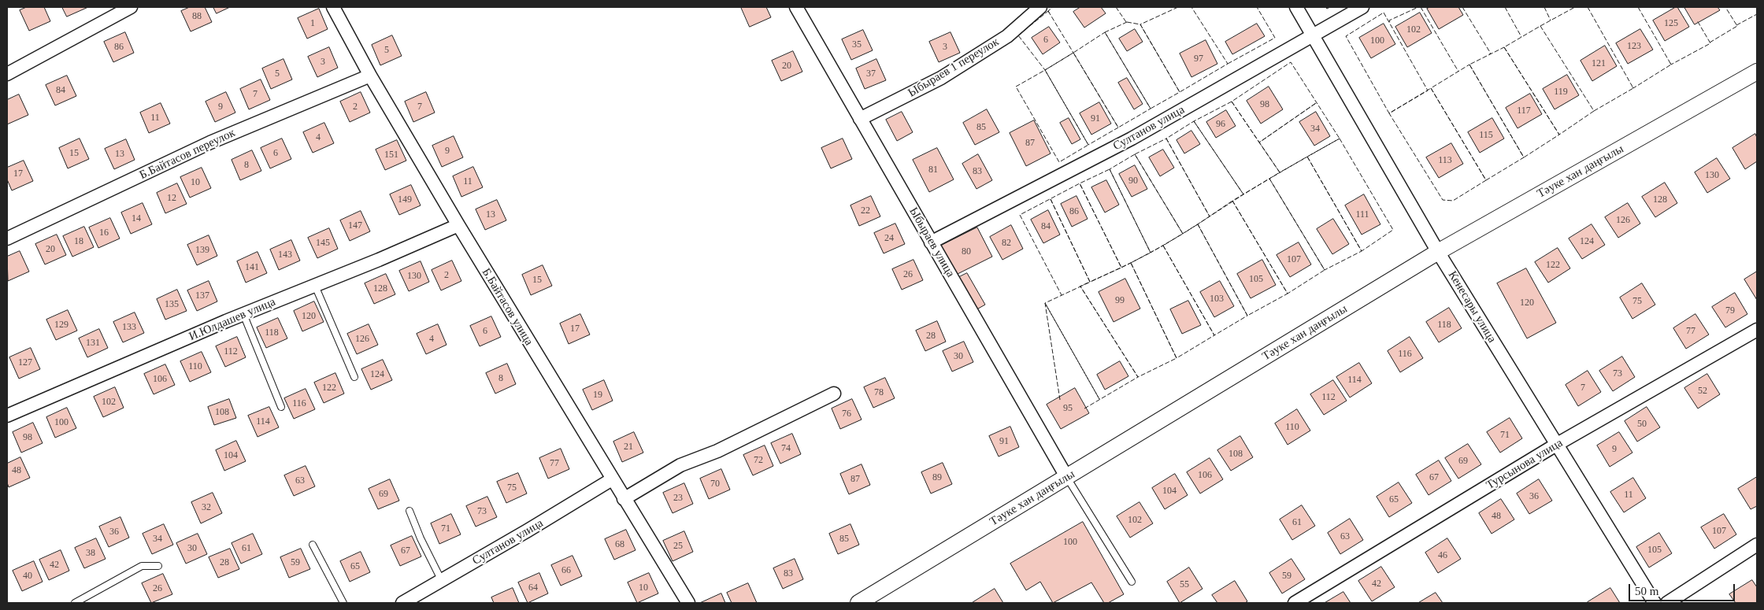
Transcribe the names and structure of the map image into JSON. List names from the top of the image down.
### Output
{
  "streets": {
    "street": [
      "Ыбыраев 1 переулок",
      "Султанов улица",
      "Б.Байтасов переулок",
      "Тәуке хан даңғылы",
      "Ыбыраев улица",
      "Б.Байтасов улица",
      "Кенесары улица",
      "И.Юлдашев улица",
      "Турсынова улица"
    ]
  },
  "crossings": [
    ["Ыбыраев 1 переулок", "Ыбыраев улица"],
    ["Султанов улица", "Ыбыраев улица"],
    ["Султанов улица", "Б.Байтасов улица"],
    ["Султанов улица", "Кенесары улица"],
    ["Б.Байтасов переулок", "Б.Байтасов улица"],
    ["Тәуке хан даңғылы", "Ыбыраев улица"],
    ["Тәуке хан даңғылы", "Кенесары улица"],
    ["Б.Байтасов улица", "И.Юлдашев улица"],
    ["Кенесары улица", "Турсынова улица"]
  ],
  "house_numbers": [
    "88",
    "1",
    "125",
    "102",
    "6",
    "100",
    "35",
    "123",
    "86",
    "3",
    "5",
    "97",
    "3",
    "121",
    "20",
    "5",
    "37",
    "84",
    "119",
    "7",
    "98",
    "9",
    "2",
    "7",
    "117",
    "11",
    "91",
    "96",
    "85",
    "34",
    "115",
    "4",
    "87",
    "9",
    "15",
    "6",
    "13",
    "151",
    "113",
    "8",
    "81",
    "83",
    "17",
    "130",
    "90",
    "11",
    "10",
    "12",
    "149",
    "128",
    "22",
    "86",
    "13",
    "111",
    "14",
    "126",
    "147",
    "84",
    "16",
    "24",
    "18",
    "124",
    "145",
    "82",
    "20",
    "139",
    "80",
    "143",
    "107",
    "122",
    "141",
    "26",
    "2",
    "130",
    "105",
    "15",
    "128",
    "137",
    "103",
    "99",
    "75",
    "120",
    "135",
    "79",
    "120",
    "129",
    "118",
    "133",
    "17",
    "6",
    "77",
    "118",
    "28",
    "126",
    "4",
    "131",
    "112",
    "116",
    "30",
    "127",
    "110",
    "73",
    "124",
    "8",
    "106",
    "114",
    "122",
    "7",
    "52",
    "78",
    "19",
    "112",
    "102",
    "116",
    "95",
    "108",
    "76",
    "114",
    "100",
    "50",
    "110",
    "71",
    "98",
    "91",
    "21",
    "74",
    "9",
    "108",
    "104",
    "72",
    "69",
    "77",
    "48",
    "106",
    "89",
    "67",
    "87",
    "63",
    "70",
    "75",
    "104",
    "69",
    "11",
    "36",
    "23",
    "65",
    "32",
    "73",
    "48",
    "102",
    "61",
    "71",
    "107",
    "36",
    "63",
    "34",
    "85",
    "100",
    "68",
    "25",
    "30",
    "61",
    "105",
    "67",
    "38",
    "46",
    "28",
    "59",
    "42",
    "65",
    "66",
    "83",
    "40",
    "59",
    "42",
    "55",
    "64",
    "10",
    "26"
  ],
  "scale_bar": "50 m"
}
